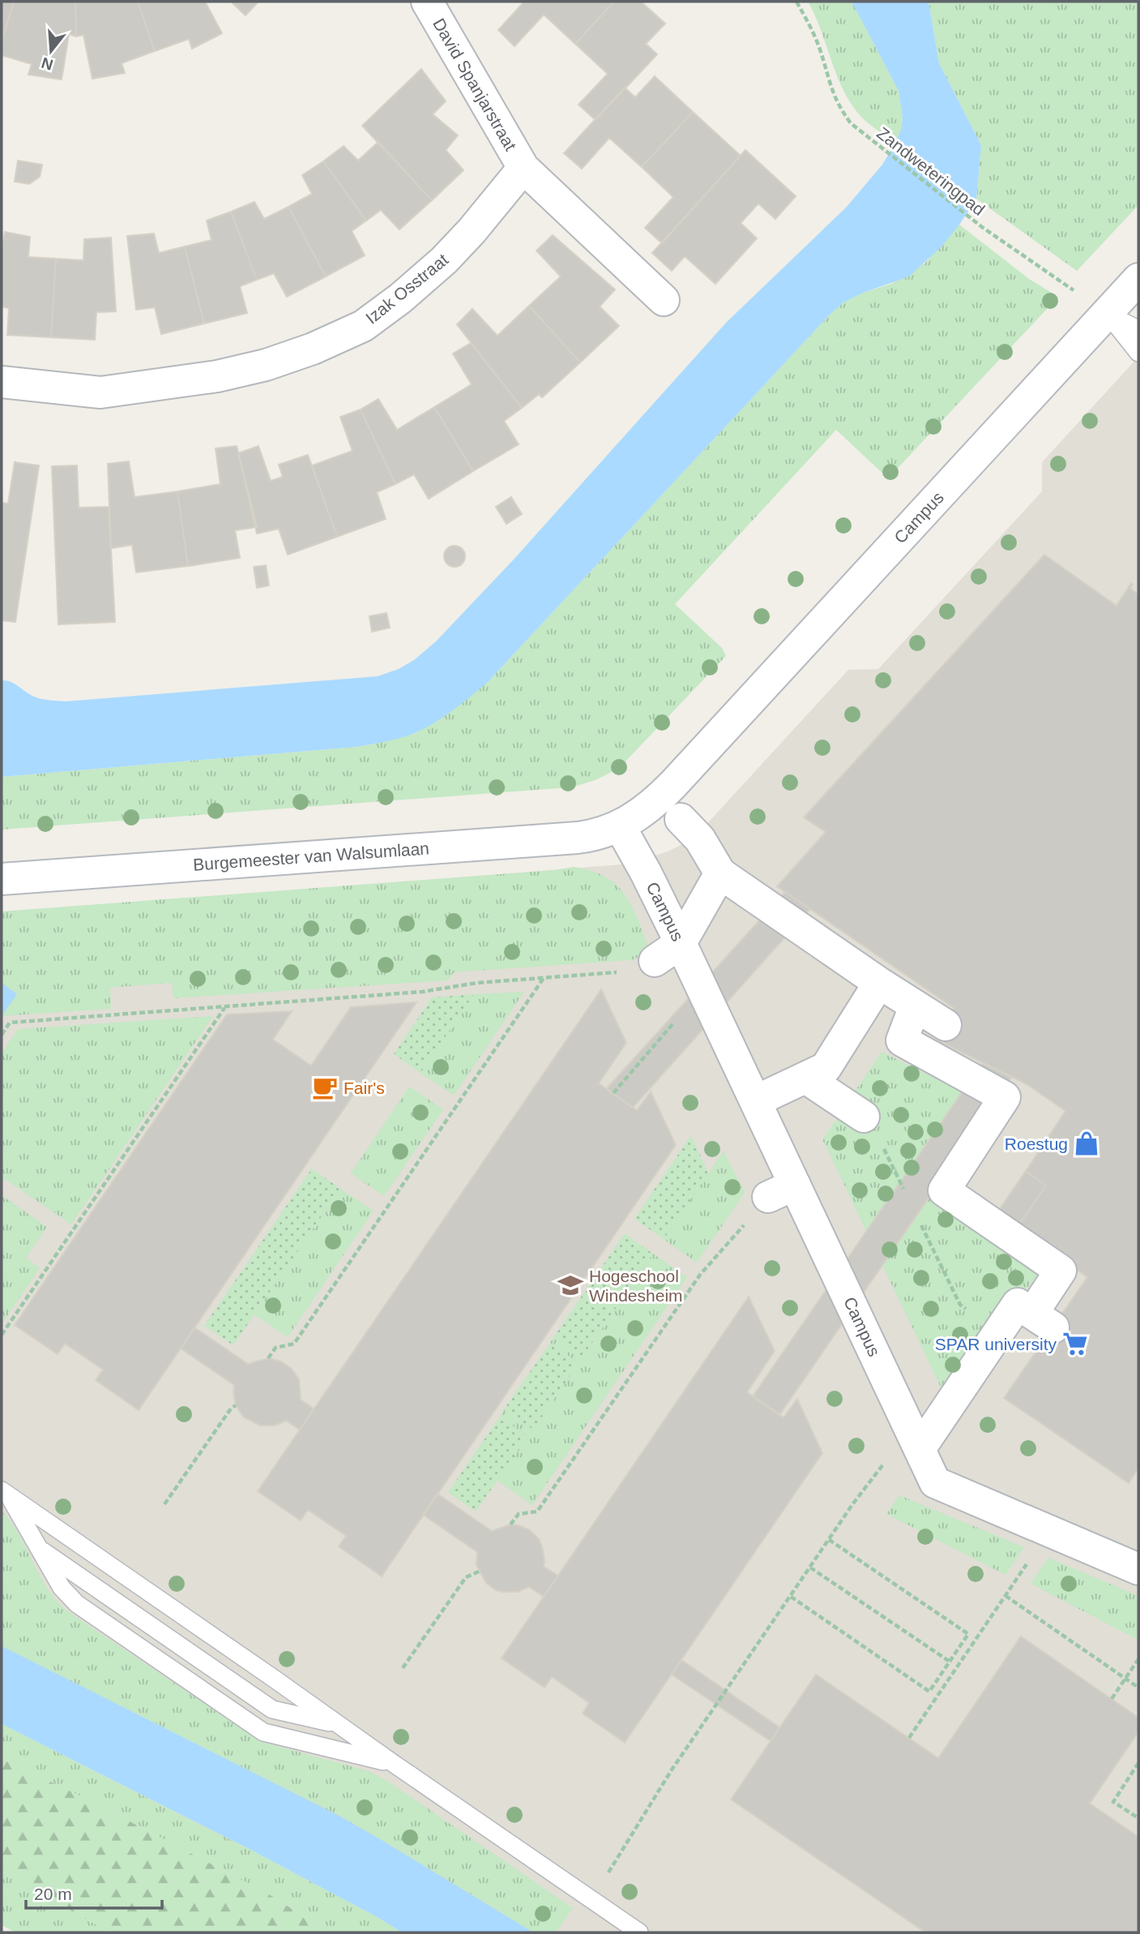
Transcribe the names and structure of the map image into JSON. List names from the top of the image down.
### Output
{
  "streets": {
    "street": [
      "David Spanjarstraat",
      "Izak Osstraat",
      "Campus",
      "Burgemeester van Walsumlaan"
    ],
    "path": ["Zandweteringpad"]
  },
  "crossings": [
    ["David Spanjarstraat", "Izak Osstraat"],
    ["Zandweteringpad", "Campus"],
    ["Campus", "Burgemeester van Walsumlaan"]
  ],
  "places": {
    "cafe": ["Fair's"],
    "shop": ["Roestug"],
    "school or university": ["Hogeschool Windesheim"],
    "supermarket": ["SPAR university"]
  },
  "scale_bar": "20 m",
  "north": "bottom"
}
